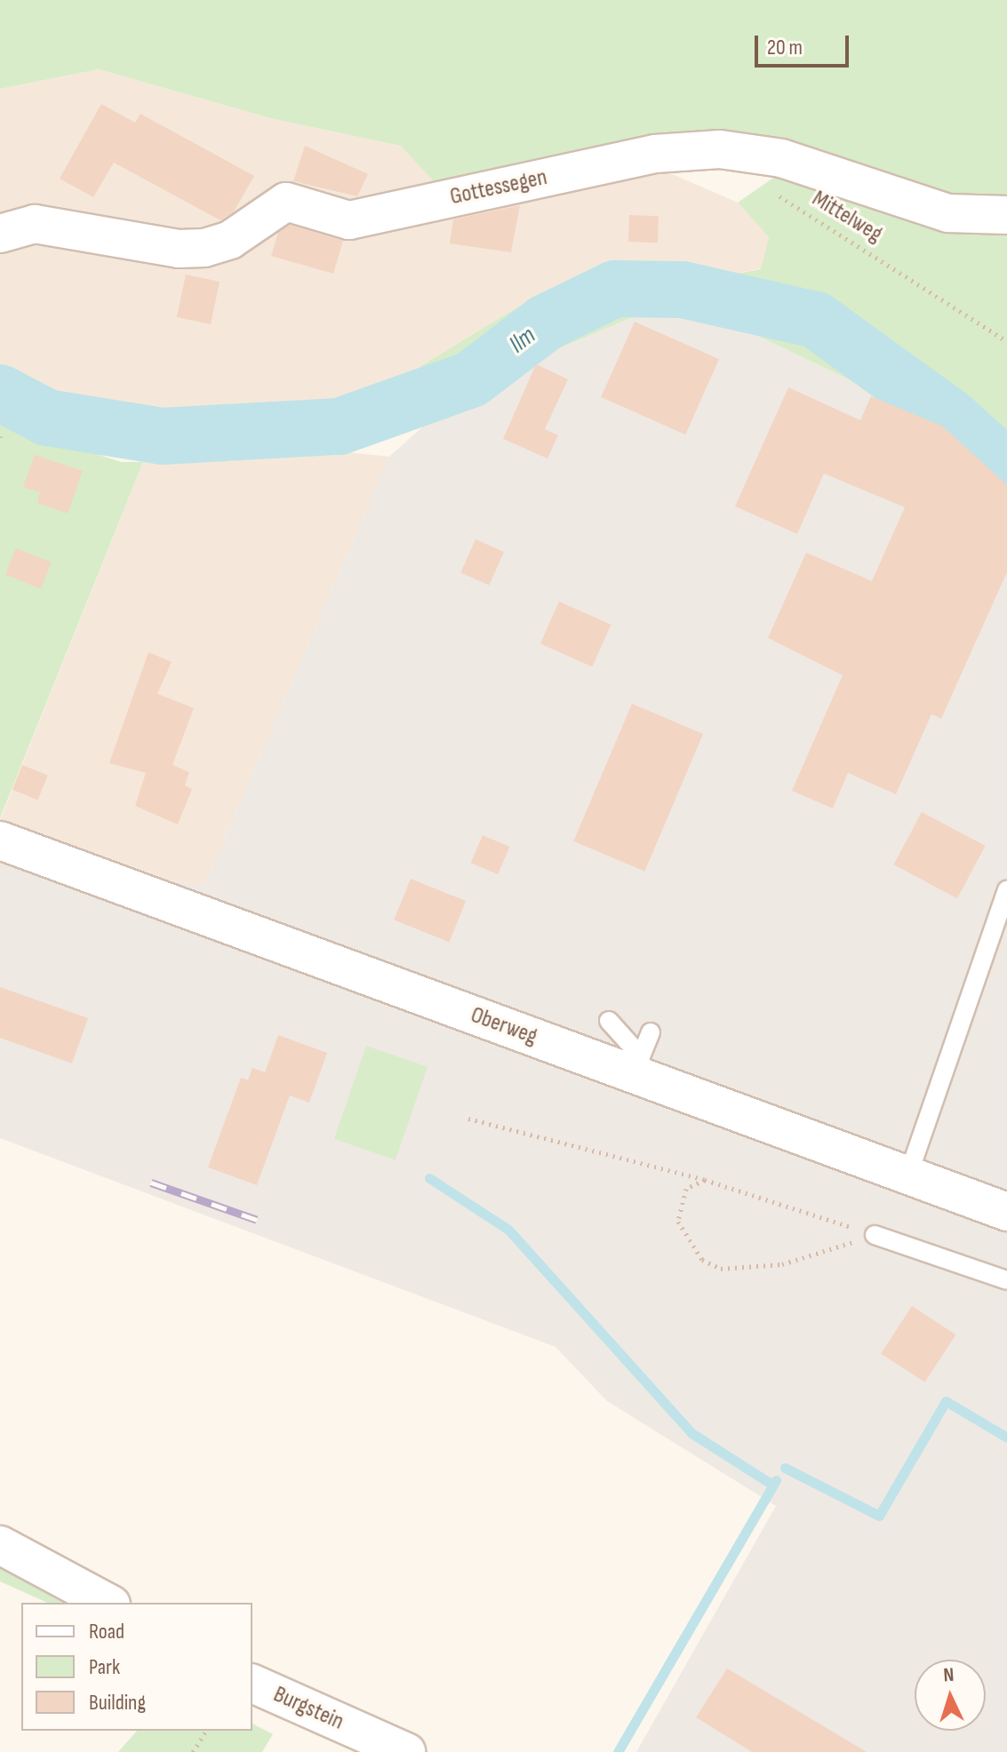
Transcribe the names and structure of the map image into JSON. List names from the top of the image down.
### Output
{
  "streets": {
    "street": ["Gottessegen", "Oberweg", "Burgstein"],
    "path": ["Mittelweg"]
  },
  "water": ["Ilm"],
  "legend": ["Road", "Park", "Building"],
  "scale_bar": "20 m",
  "north": "top"
}
